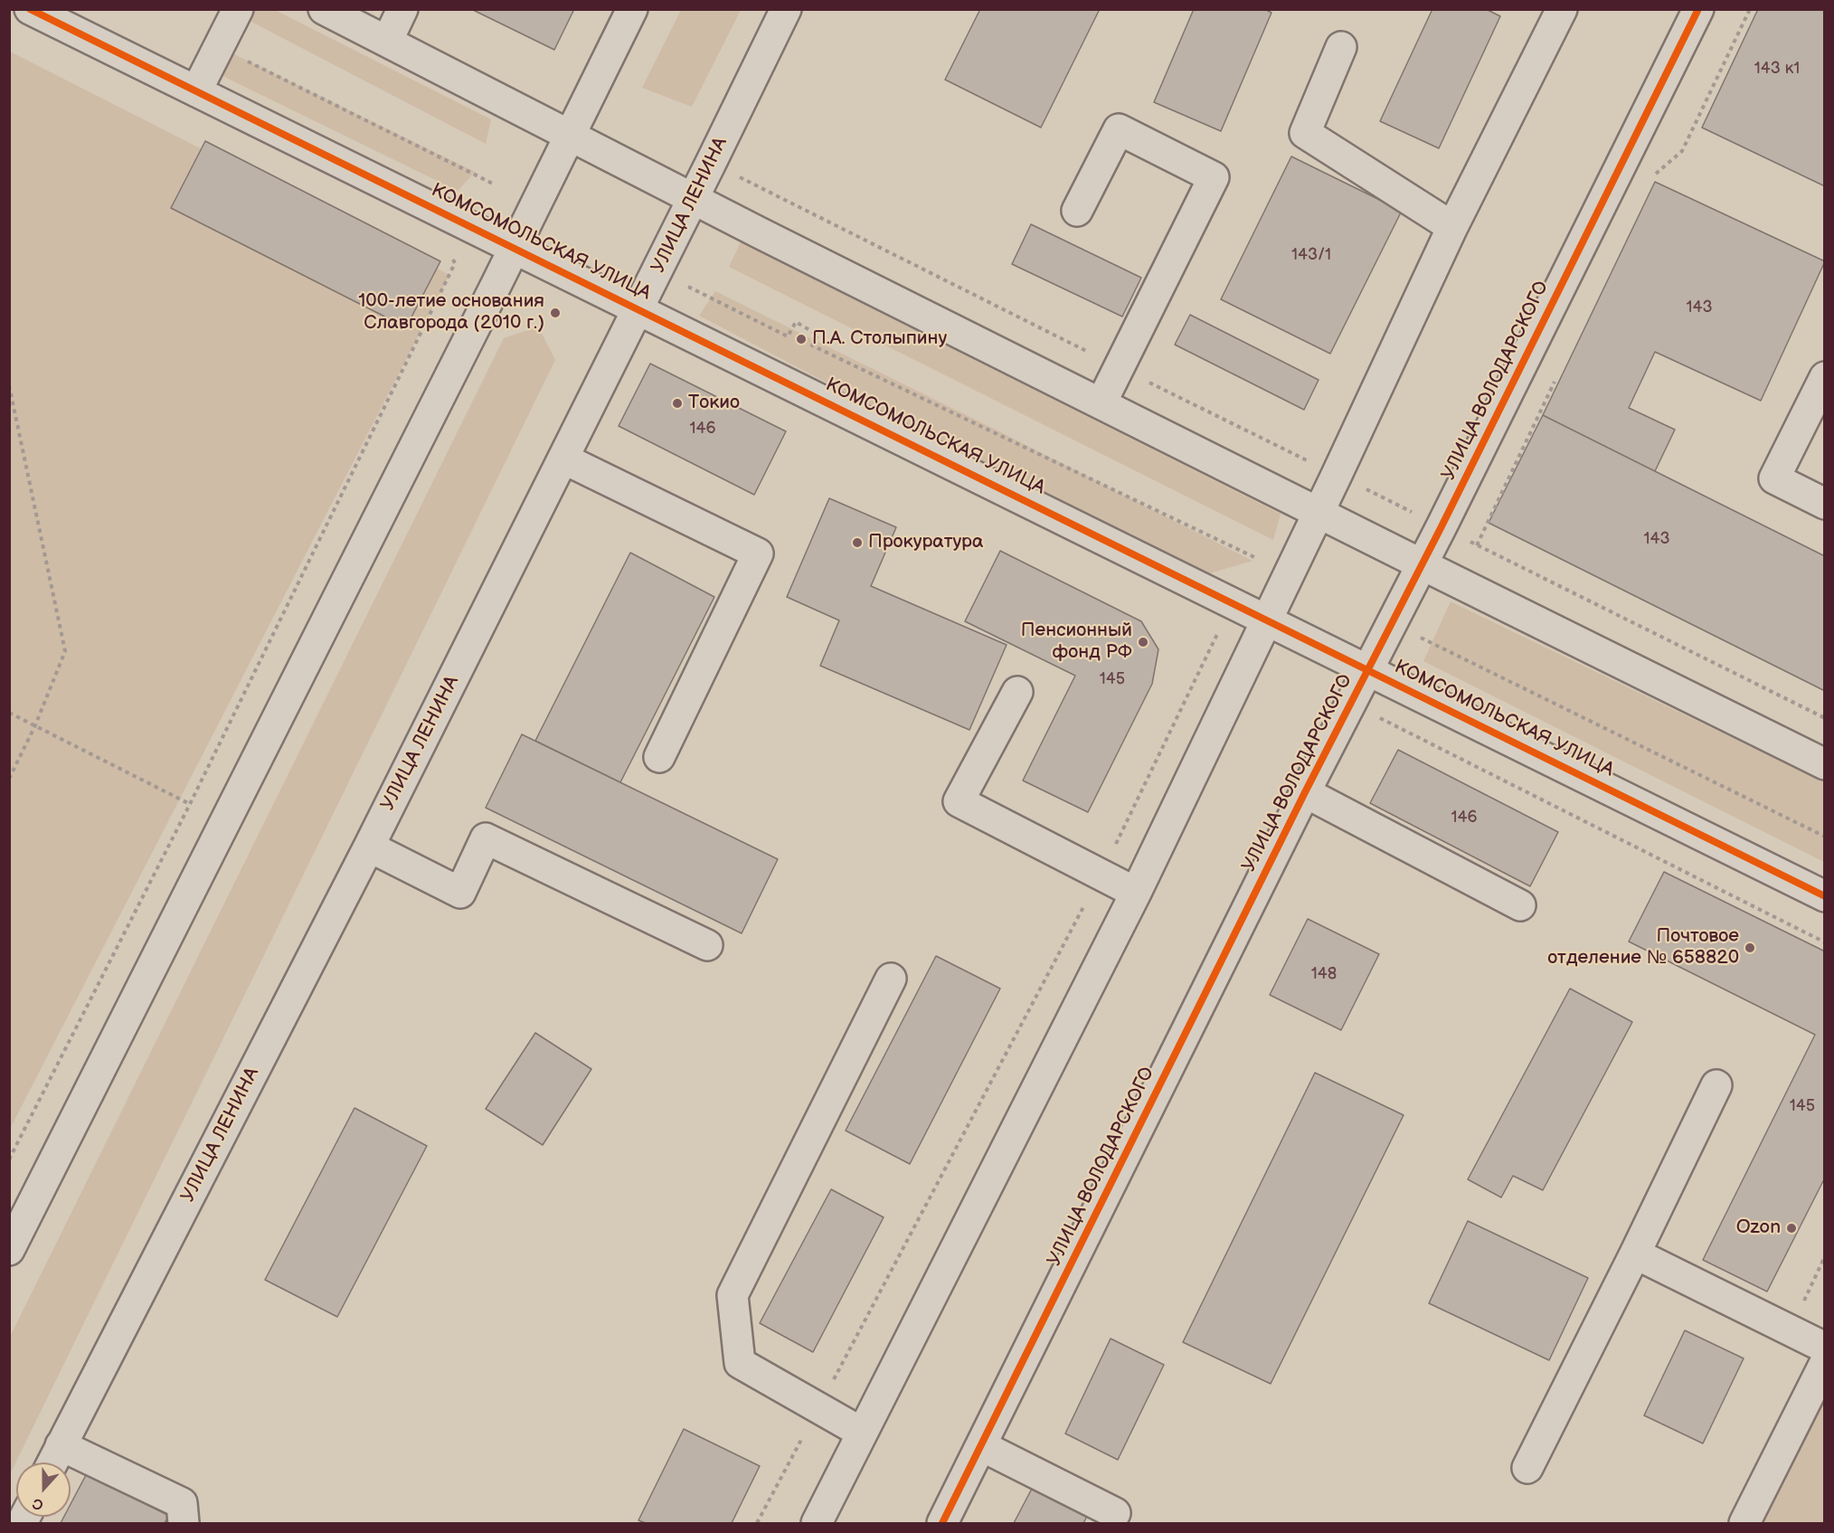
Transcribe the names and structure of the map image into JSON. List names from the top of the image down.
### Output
{
  "streets": {
    "street": ["УЛИЦА ЛЕНИНА", "КОМСОМОЛЬСКАЯ УЛИЦА", "УЛИЦА ВОЛОДАРСКОГО"]
  },
  "crossings": [
    ["УЛИЦА ЛЕНИНА", "КОМСОМОЛЬСКАЯ УЛИЦА"],
    ["КОМСОМОЛЬСКАЯ УЛИЦА", "УЛИЦА ВОЛОДАРСКОГО"]
  ],
  "places": [
    "100-летие основания Славгорода (2010 г.)",
    "П.А. Столыпину",
    "Токио",
    "Прокуратура",
    "Пенсионный фонд РФ",
    "Почтовое отделение № 658820",
    "Ozon"
  ],
  "house_numbers": [
    "143 к1",
    "143/1",
    "143",
    "146",
    "143",
    "145",
    "146",
    "148",
    "145"
  ],
  "north": "bottom"
}
